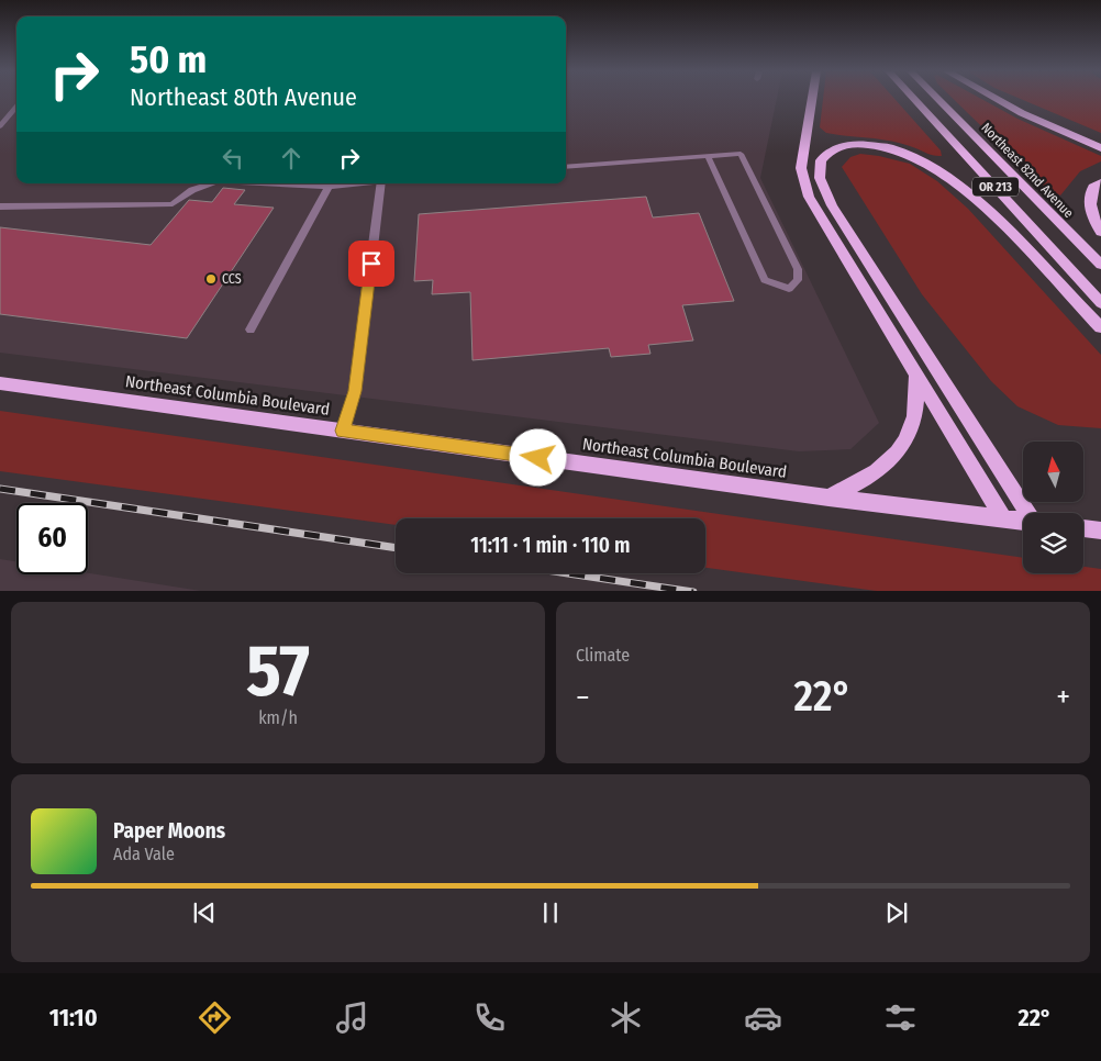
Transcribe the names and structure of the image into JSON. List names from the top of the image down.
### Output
{
  "streets": {
    "main road": ["Northeast 82nd Avenue", "OR 213", "Northeast Columbia Boulevard"]
  },
  "places": ["CCS"],
  "north": "top",
  "page": {
    "turn": ["50 m", "Northeast 80th Avenue"],
    "limit": "60",
    "trip": "11:11 · 1 min · 110 m",
    "tile": [
      ["57", "km/h"],
      "Climate"
    ],
    "heat": ["−", "22°", "+"],
    "song": ["Paper Moons", "Ada Vale"],
    "tabs": ["11:10", "22°"]
  }
}
